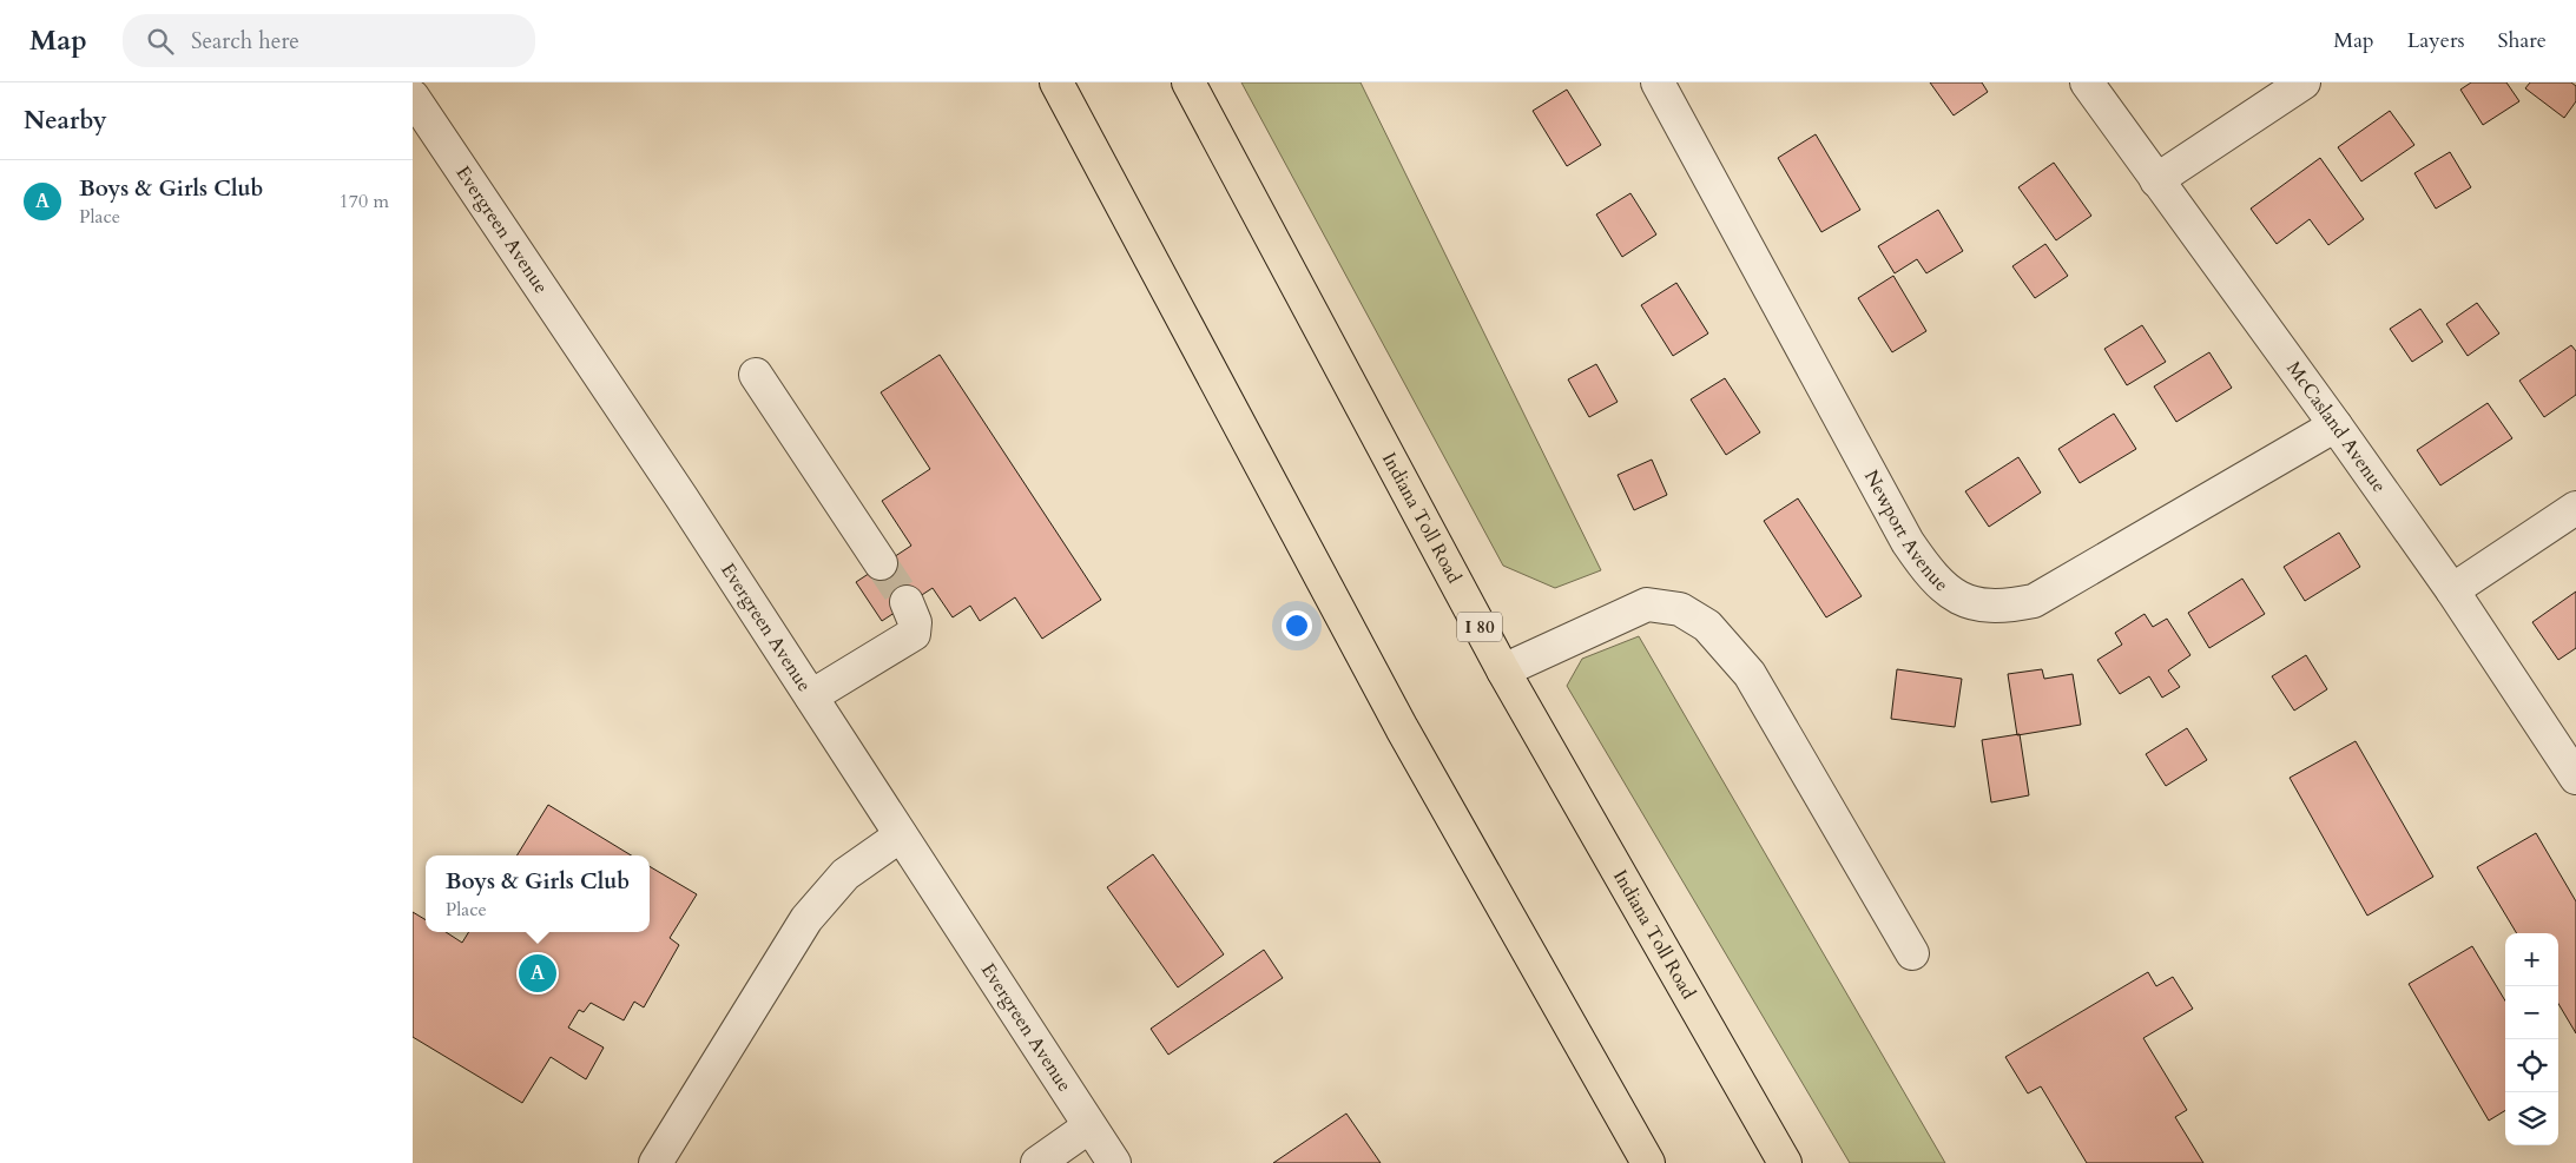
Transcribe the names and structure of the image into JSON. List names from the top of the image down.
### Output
{
  "streets": {
    "highway": ["Indiana Toll Road", "I 80"],
    "street": ["Evergreen Avenue", "McCasland Avenue", "Newport Avenue"]
  },
  "crossings": [
    ["McCasland Avenue", "Newport Avenue"]
  ],
  "page": {
    "header": "Map",
    "search": "Search here",
    "nav": ["Map", "Layers", "Share"],
    "heading": "Nearby",
    "list": [
      {
        "mark": "A",
        "name": "Boys & Girls Club",
        "note": "Place",
        "value": "170 m"
      }
    ],
    "popup": ["Boys & Girls Club", "Place"],
    "map_buttons": ["+", "−"],
    "pins": "A"
  }
}
